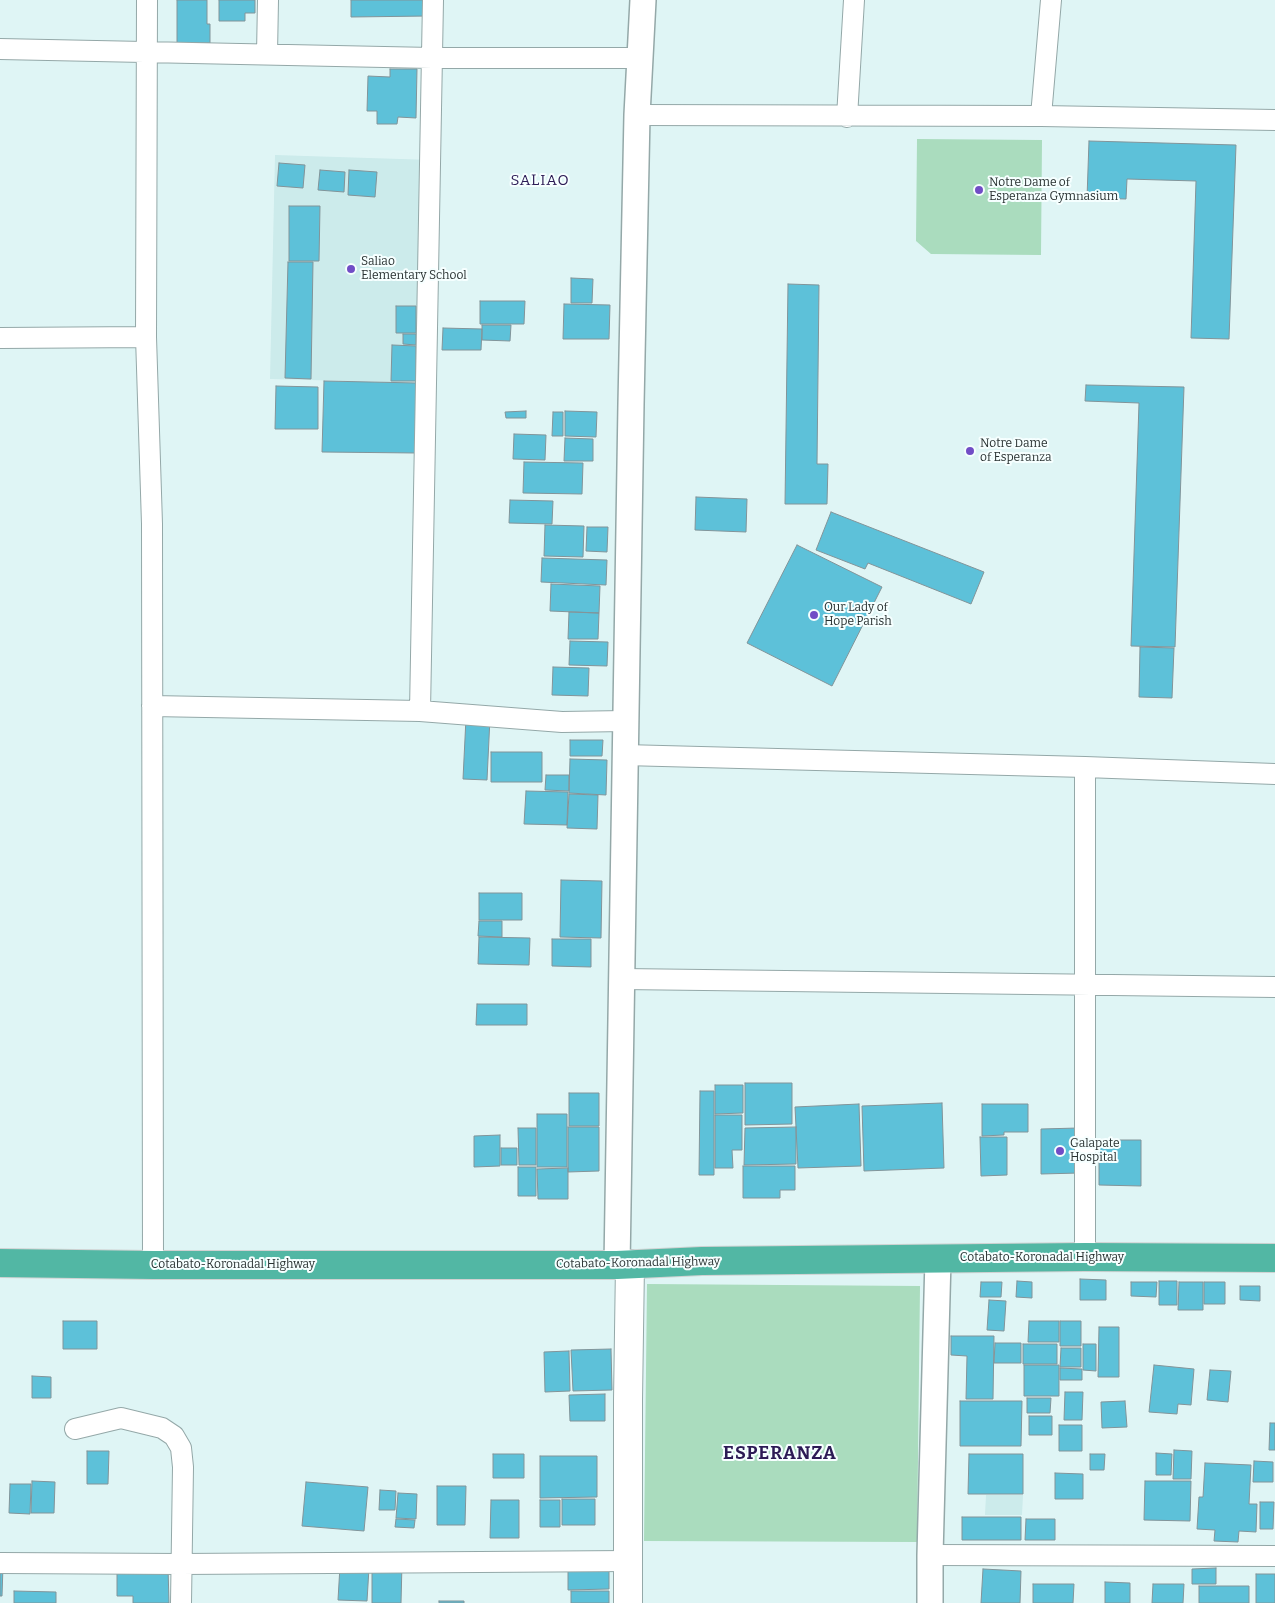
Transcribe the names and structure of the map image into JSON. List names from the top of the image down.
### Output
{
  "streets": {
    "highway": ["Cotabato-Koronadal Highway"]
  },
  "districts": ["SALIAO", "ESPERANZA"],
  "places": [
    "Notre Dame of Esperanza Gymnasium",
    "Saliao Elementary School",
    "Notre Dame of Esperanza",
    "Our Lady of Hope Parish",
    "Galapate Hospital"
  ]
}
